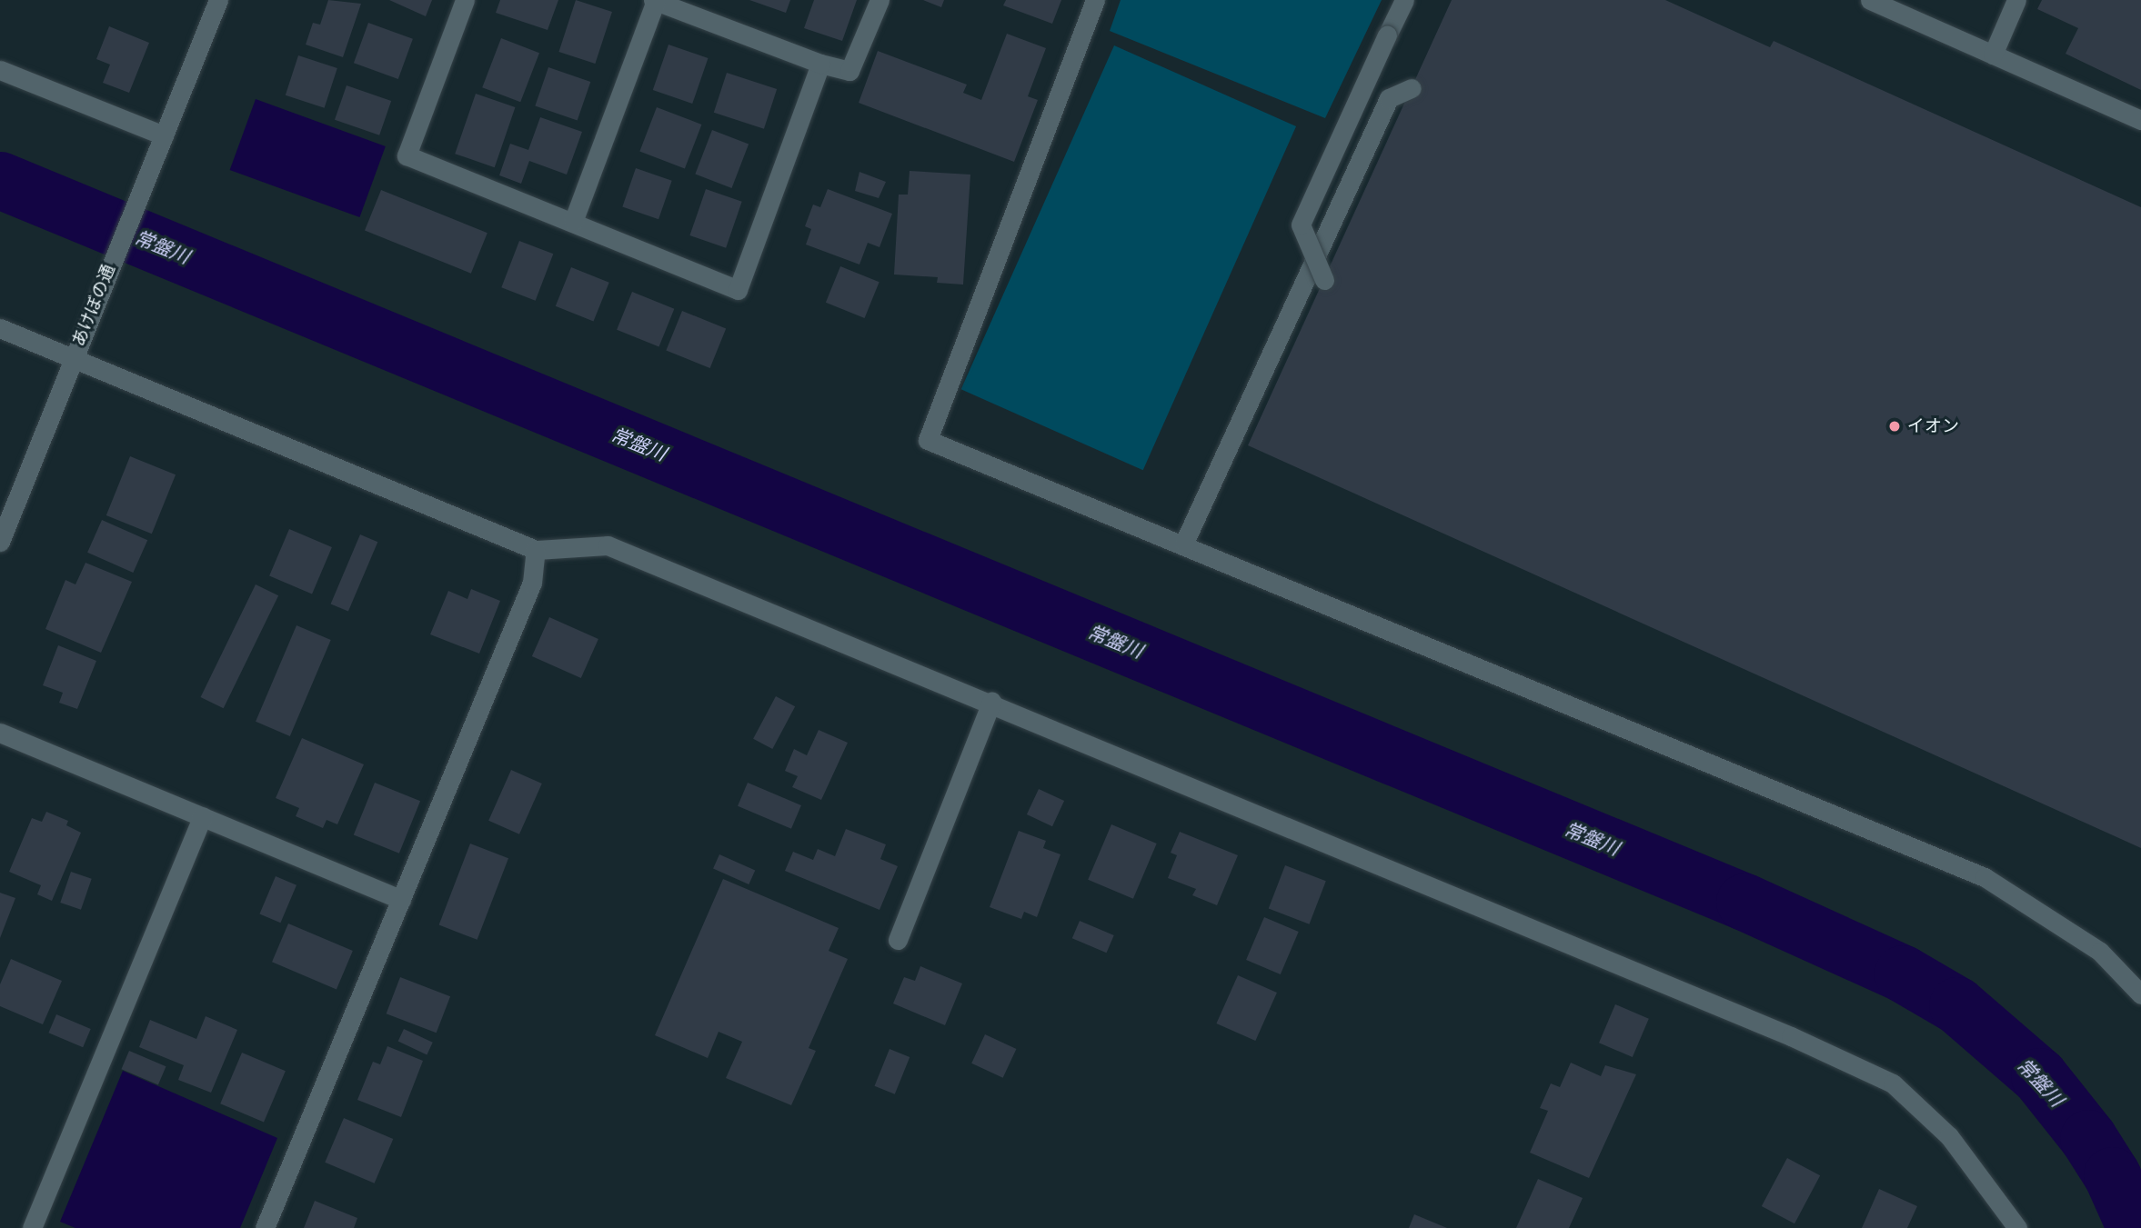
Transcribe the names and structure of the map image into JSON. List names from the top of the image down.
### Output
{
  "streets": {
    "street": ["あけぼの通"]
  },
  "water": ["常盤川"],
  "places": ["イオン"]
}
